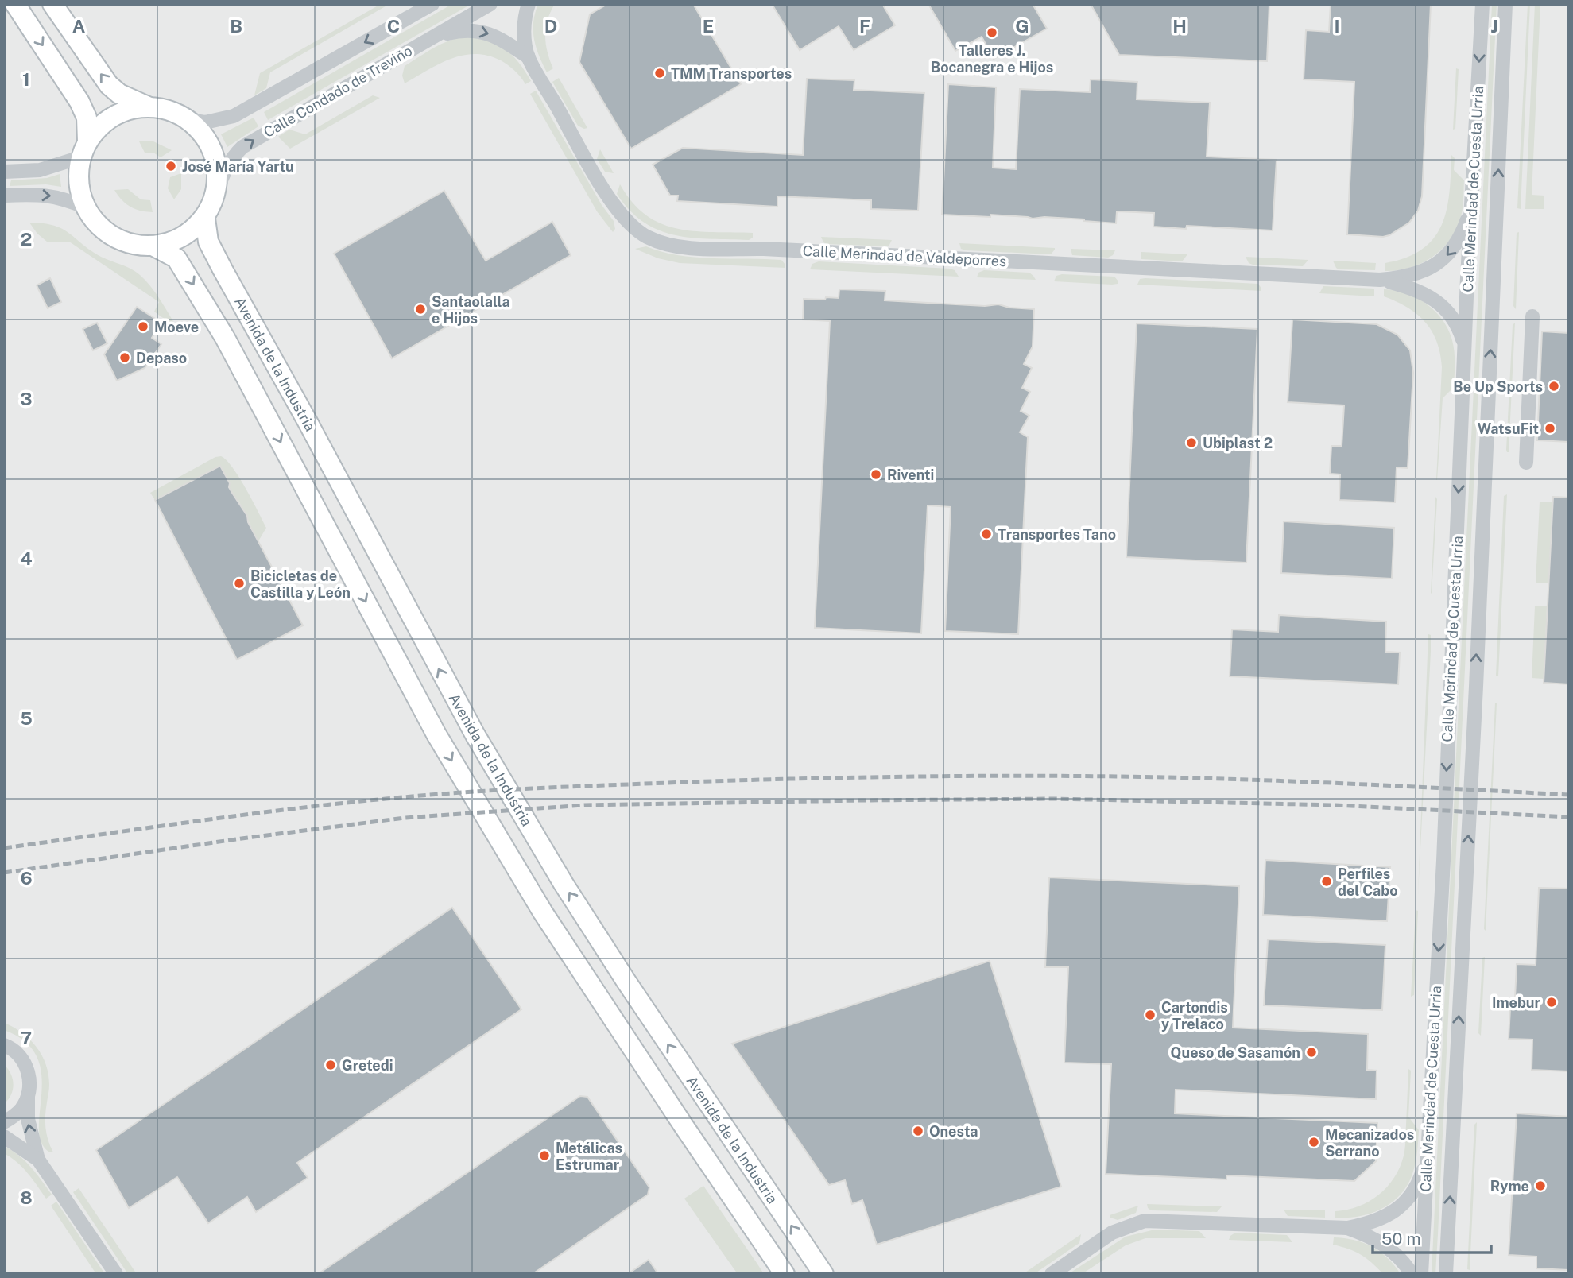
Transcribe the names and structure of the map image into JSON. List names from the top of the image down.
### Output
{
  "streets": {
    "main road": ["Avenida de la Industria"],
    "street": ["Calle Condado de Treviño", "Calle Merindad de Cuesta Urria", "Calle Merindad de Valdeporres"]
  },
  "crossings": [
    ["Calle Condado de Treviño", "Calle Merindad de Valdeporres"],
    ["Calle Condado de Treviño", "Avenida de la Industria"],
    ["Calle Merindad de Cuesta Urria", "Calle Merindad de Valdeporres"]
  ],
  "places": [
    "Talleres J. Bocanegra e Hijos",
    "TMM Transportes",
    "José María Yartu",
    "Santaolalla e Hijos",
    "Moeve",
    "Depaso",
    "Be Up Sports",
    "WatsuFit",
    "Ubiplast 2",
    "Riventi",
    "Transportes Tano",
    "Bicicletas de Castilla y León",
    "Perfiles del Cabo",
    "Imebur",
    "Cartondis y Trelaco",
    "Queso de Sasamón",
    "Gretedi",
    "Onesta",
    "Mecanizados Serrano",
    "Metálicas Estrumar",
    "Ryme"
  ],
  "scale_bar": "50 m",
  "grid": {
    "columns": [
      "A",
      "B",
      "C",
      "D",
      "E",
      "F",
      "G",
      "H",
      "I",
      "J"
    ],
    "rows": [
      "1",
      "2",
      "3",
      "4",
      "5",
      "6",
      "7",
      "8"
    ]
  }
}
